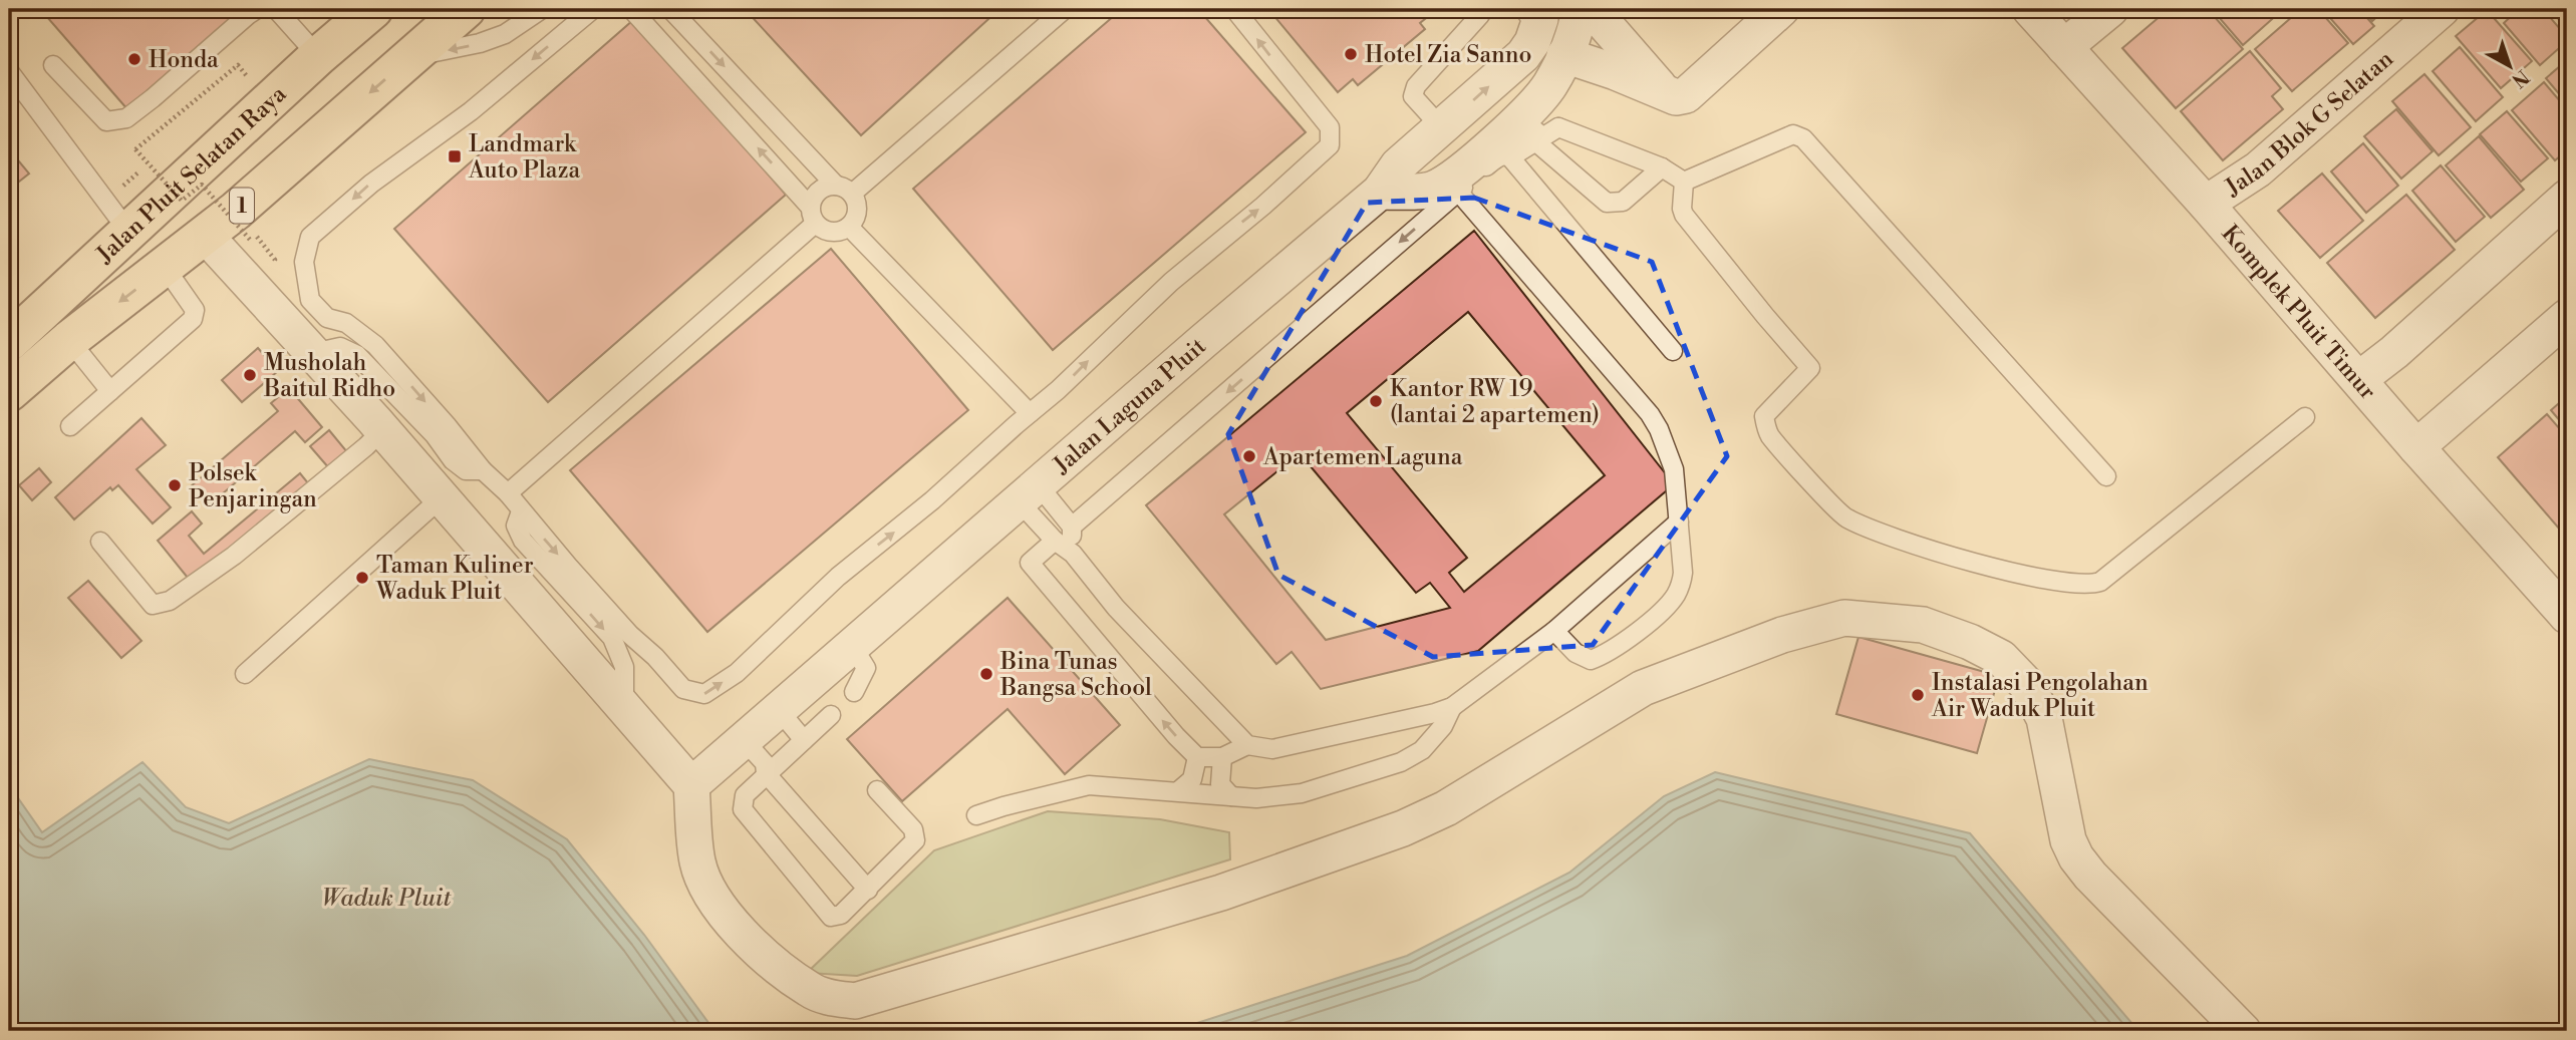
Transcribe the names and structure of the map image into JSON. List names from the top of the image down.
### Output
{
  "streets": {
    "highway": ["Jalan Pluit Selatan Raya", "1"],
    "street": ["Jalan Blok G Selatan", "Komplek Pluit Timur", "Jalan Laguna Pluit"]
  },
  "crossings": [
    ["Jalan Blok G Selatan", "Komplek Pluit Timur"]
  ],
  "water": ["Waduk Pluit"],
  "places": {
    "other": [
      "Hotel Zia Sanno",
      "Honda",
      "Musholah Baitul Ridho",
      "Kantor RW 19 (lantai 2 apartemen)",
      "Apartemen Laguna",
      "Polsek Penjaringan",
      "Taman Kuliner Waduk Pluit",
      "Bina Tunas Bangsa School",
      "Instalasi Pengolahan Air Waduk Pluit"
    ],
    "transit": ["Landmark Auto Plaza"]
  },
  "north": "bottom right"
}
